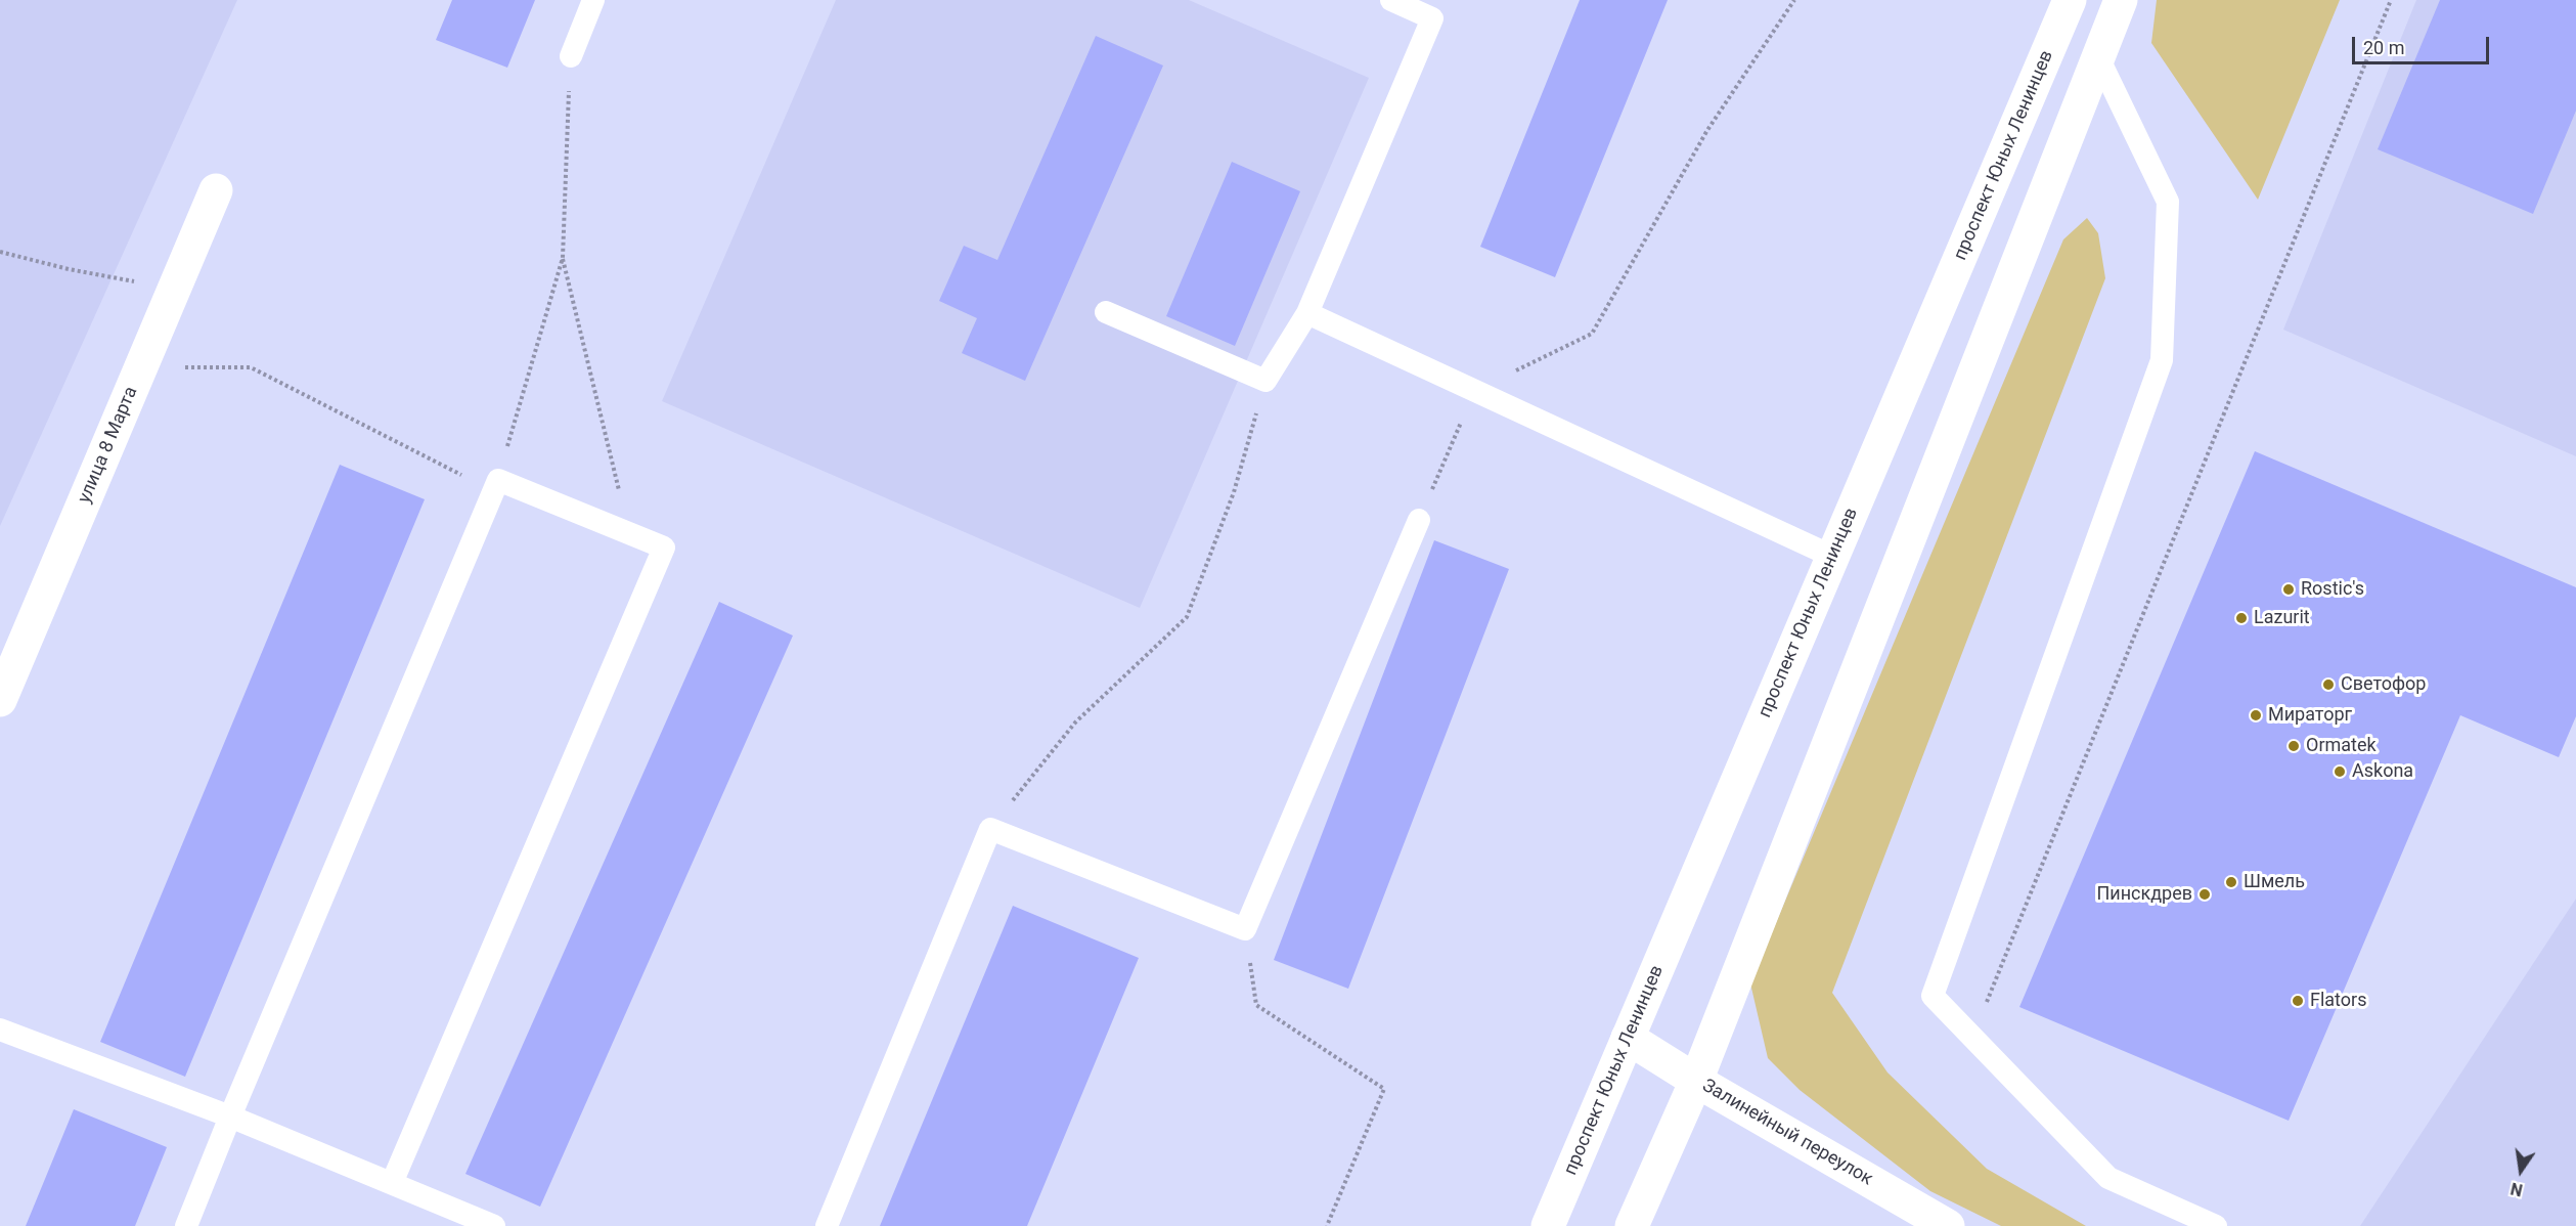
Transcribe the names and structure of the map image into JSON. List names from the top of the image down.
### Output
{
  "streets": {
    "main road": ["проспект Юных Ленинцев", "улица 8 Марта", "Залинейный переулок"]
  },
  "crossings": [
    ["проспект Юных Ленинцев", "Залинейный переулок"]
  ],
  "places": [
    "Rostic's",
    "Lazurit",
    "Светофор",
    "Мираторг",
    "Ormatek",
    "Askona",
    "Шмель",
    "Пинскдрев",
    "Flators"
  ],
  "scale_bar": "20 m",
  "north": "bottom"
}
